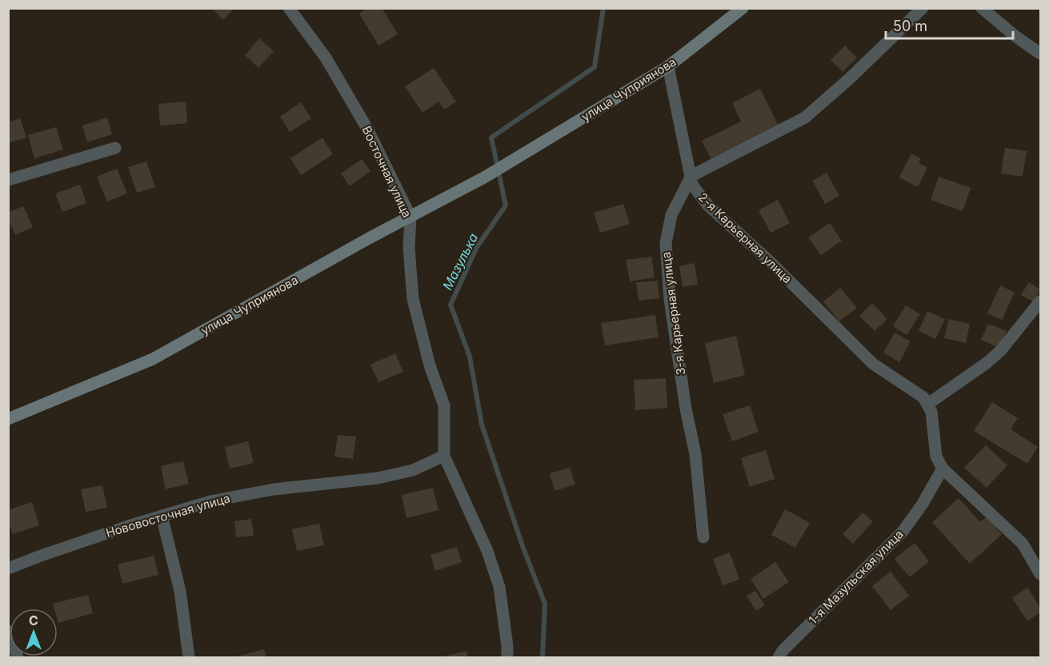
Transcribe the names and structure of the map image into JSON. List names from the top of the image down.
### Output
{
  "streets": {
    "street": [
      "улица Чуприянова",
      "Восточная улица",
      "2-я Карьерная улица",
      "3-я Карьерная улица",
      "Нововосточная улица",
      "1-я Мазульская улица"
    ]
  },
  "crossings": [
    ["улица Чуприянова", "Восточная улица"],
    ["Восточная улица", "Нововосточная улица"],
    ["2-я Карьерная улица", "3-я Карьерная улица"]
  ],
  "water": ["Мазулька"],
  "scale_bar": "50 m",
  "north": "top"
}
